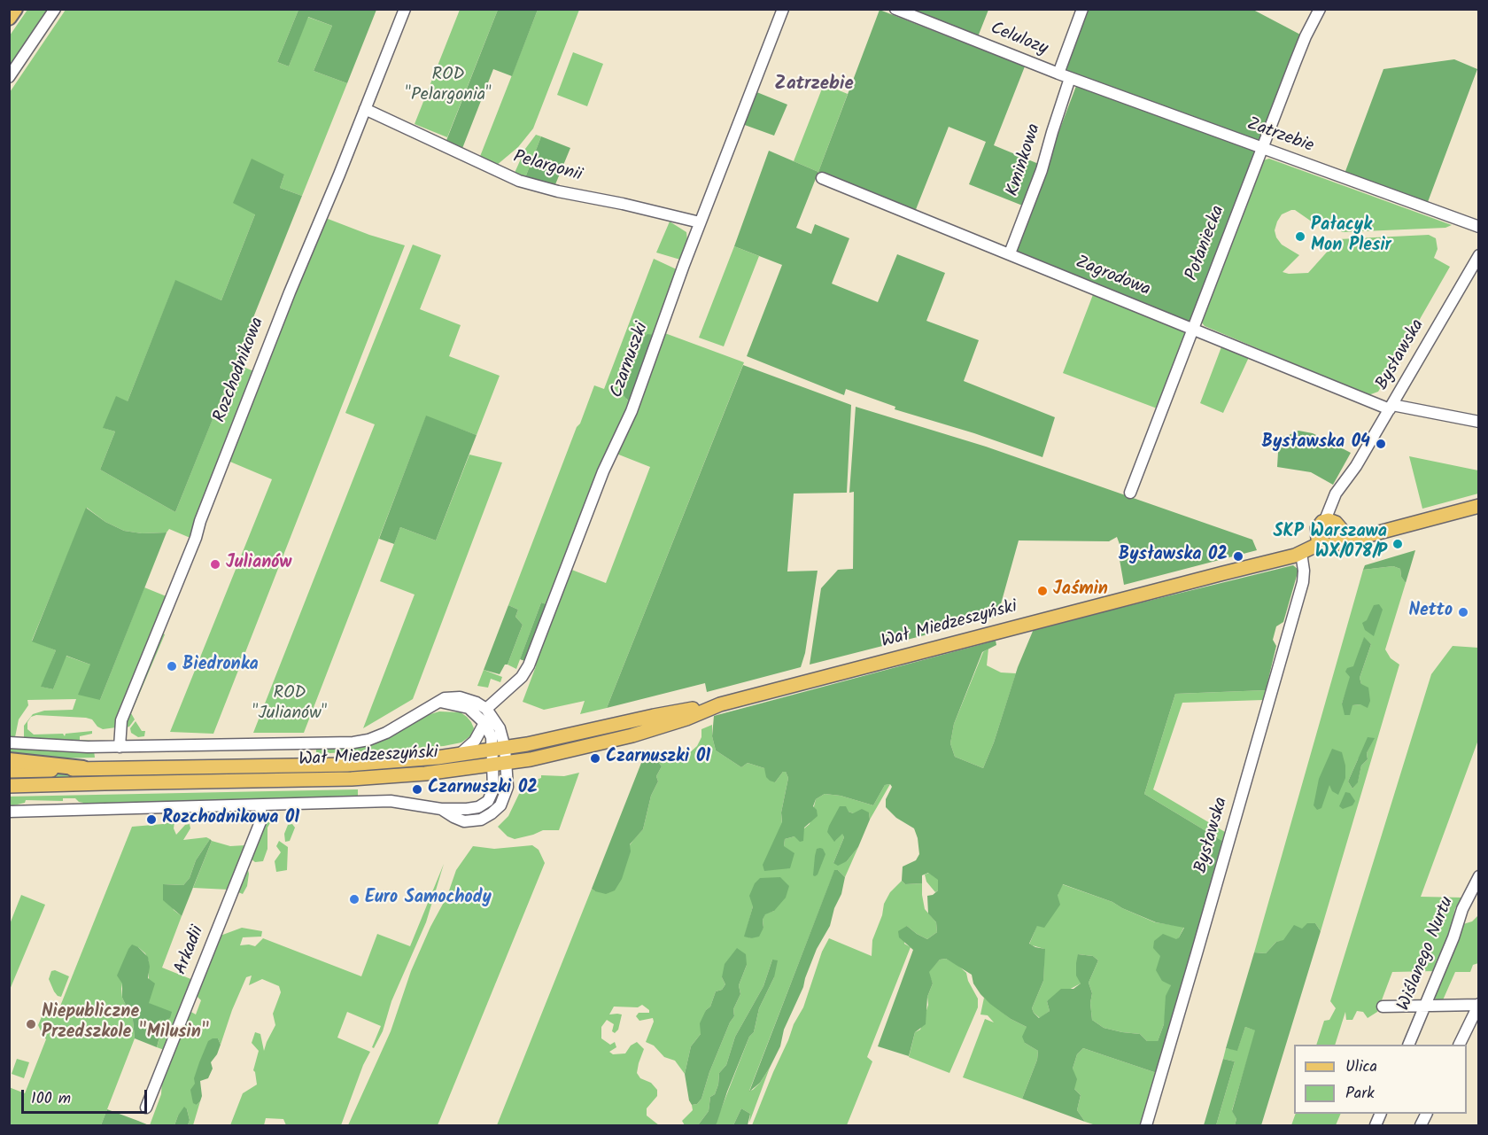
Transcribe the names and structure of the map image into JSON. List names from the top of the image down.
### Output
{
  "streets": {
    "main road": ["Wał Miedzeszyński"],
    "street": [
      "Celulozy",
      "Zatrzebie",
      "Kminkowa",
      "Pelargonii",
      "Połaniecka",
      "Zagrodowa",
      "Bysławska",
      "Czarnuszki",
      "Rozchodnikowa",
      "Arkadii",
      "Wiślanego Nurtu"
    ]
  },
  "crossings": [
    ["Celulozy", "Zatrzebie"],
    ["Celulozy", "Kminkowa"],
    ["Zatrzebie", "Kminkowa"],
    ["Zatrzebie", "Połaniecka"],
    ["Kminkowa", "Zagrodowa"],
    ["Pelargonii", "Czarnuszki"],
    ["Pelargonii", "Rozchodnikowa"],
    ["Połaniecka", "Zagrodowa"],
    ["Zagrodowa", "Bysławska"],
    ["Bysławska", "Wał Miedzeszyński"]
  ],
  "districts": ["Zatrzebie"],
  "parks": ["ROD \"Pelargonia\"", "ROD \"Julianów\""],
  "places": [
    "Pałacyk Mon Plesir",
    "Bysławska 04",
    "SKP Warszawa WX/078/P",
    "Bysławska 02",
    "Julianów",
    "Jaśmin",
    "Netto",
    "Biedronka",
    "Czarnuszki 01",
    "Czarnuszki 02",
    "Rozchodnikowa 01",
    "Euro Samochody",
    "Niepubliczne Przedszkole \"Milusin\""
  ],
  "legend": ["Ulica", "Park"],
  "scale_bar": "100 m"
}
